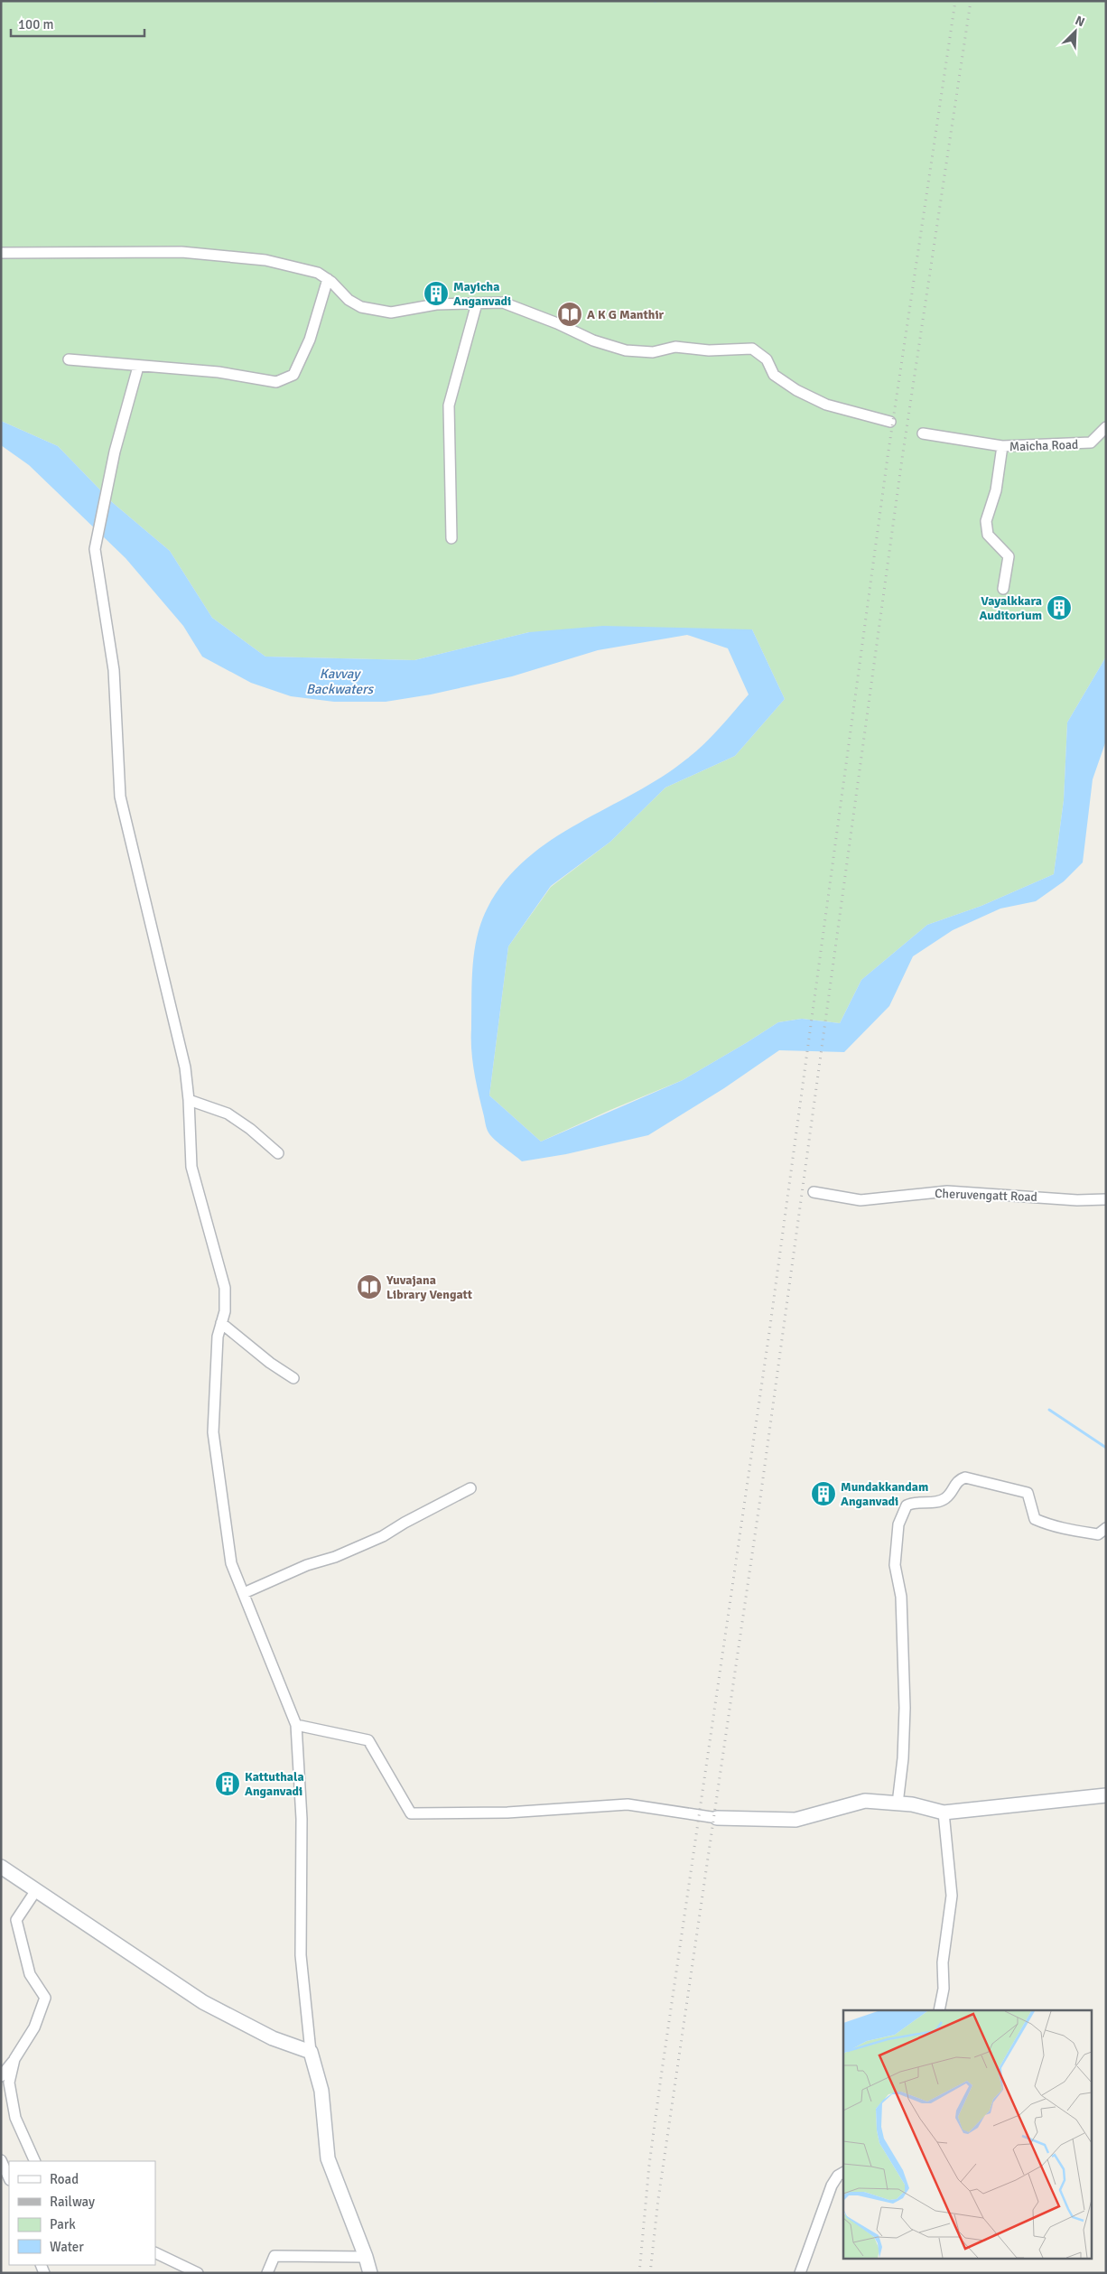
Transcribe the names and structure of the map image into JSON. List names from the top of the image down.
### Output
{
  "streets": {
    "street": ["Maicha Road", "Cheruvengatt Road"]
  },
  "water": ["Kavvay Backwaters"],
  "places": {
    "building": [
      "Mayicha Anganvadi",
      "Vayalkkara Auditorium",
      "Mundakkandam Anganvadi",
      "Kattuthala Anganvadi"
    ],
    "library": ["A K G Manthir", "Yuvajana Library Vengatt"]
  },
  "legend": [
    "Road",
    "Railway",
    "Park",
    "Water"
  ],
  "scale_bar": "100 m",
  "north": "top right"
}
